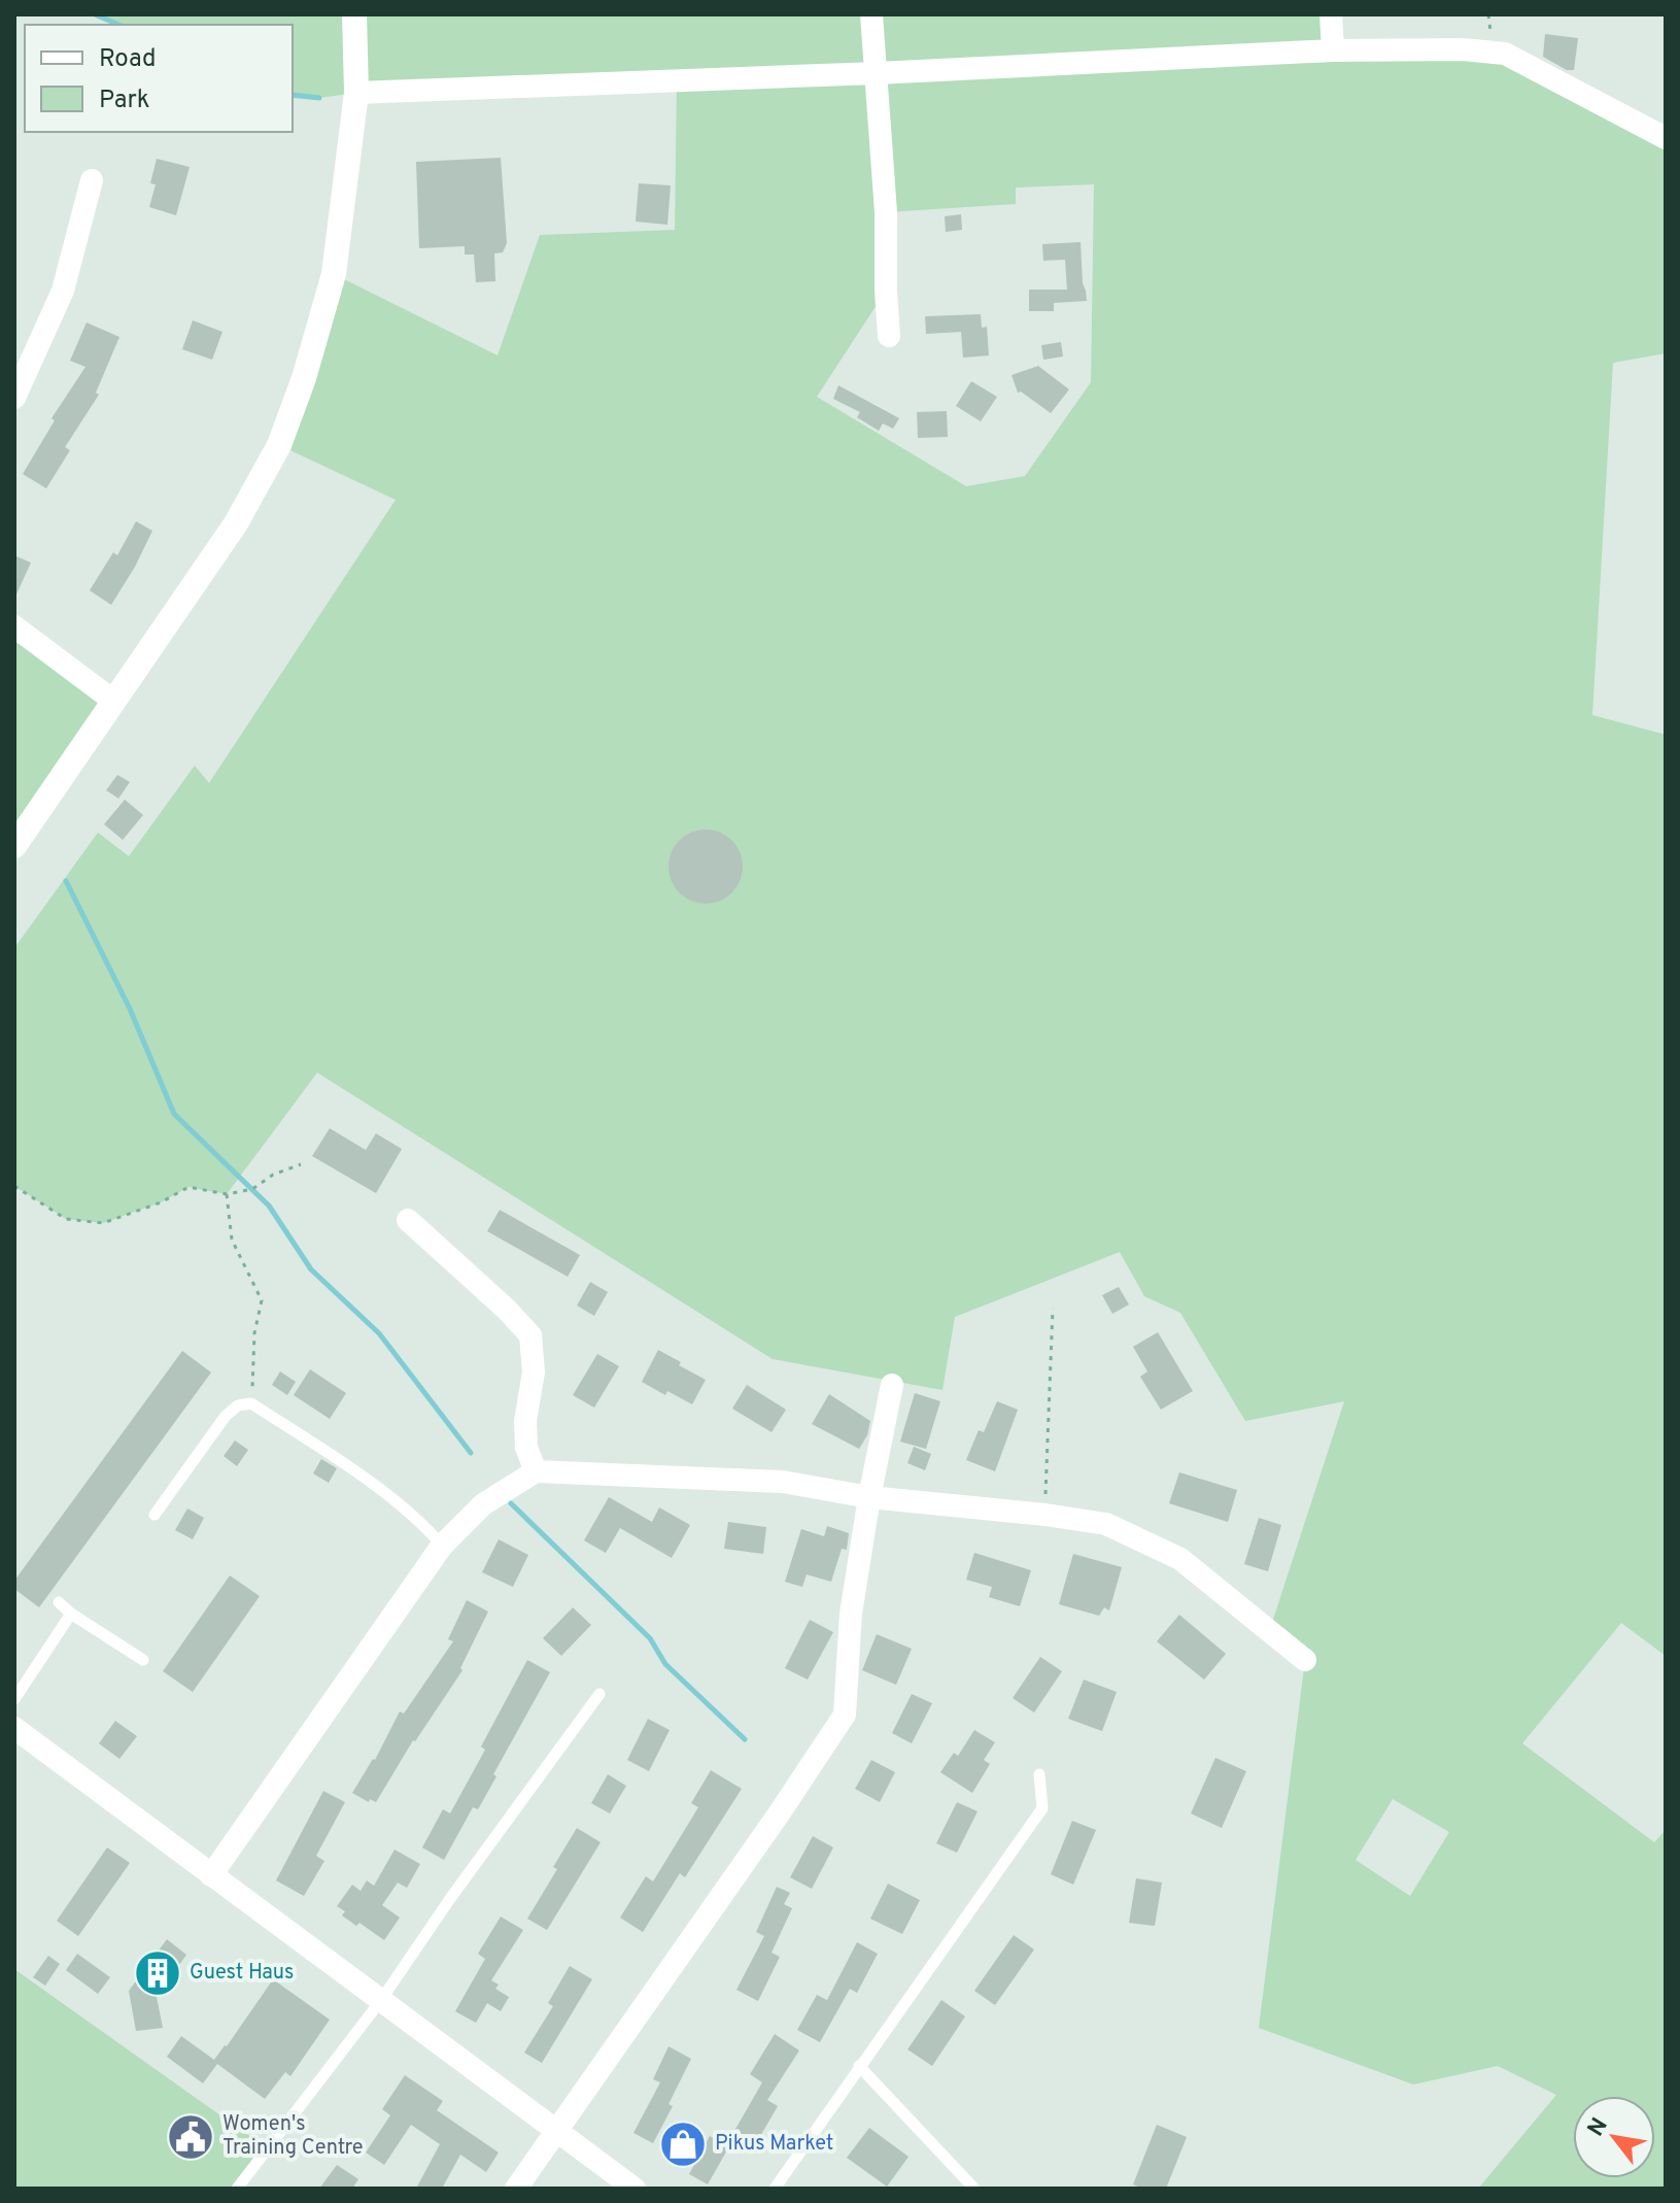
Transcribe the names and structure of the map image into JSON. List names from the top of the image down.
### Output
{
  "places": {
    "building": ["Guest Haus"],
    "public building": ["Women's Training Centre"],
    "shop": ["Pikus Market"]
  },
  "legend": ["Road", "Park"],
  "north": "top left"
}
